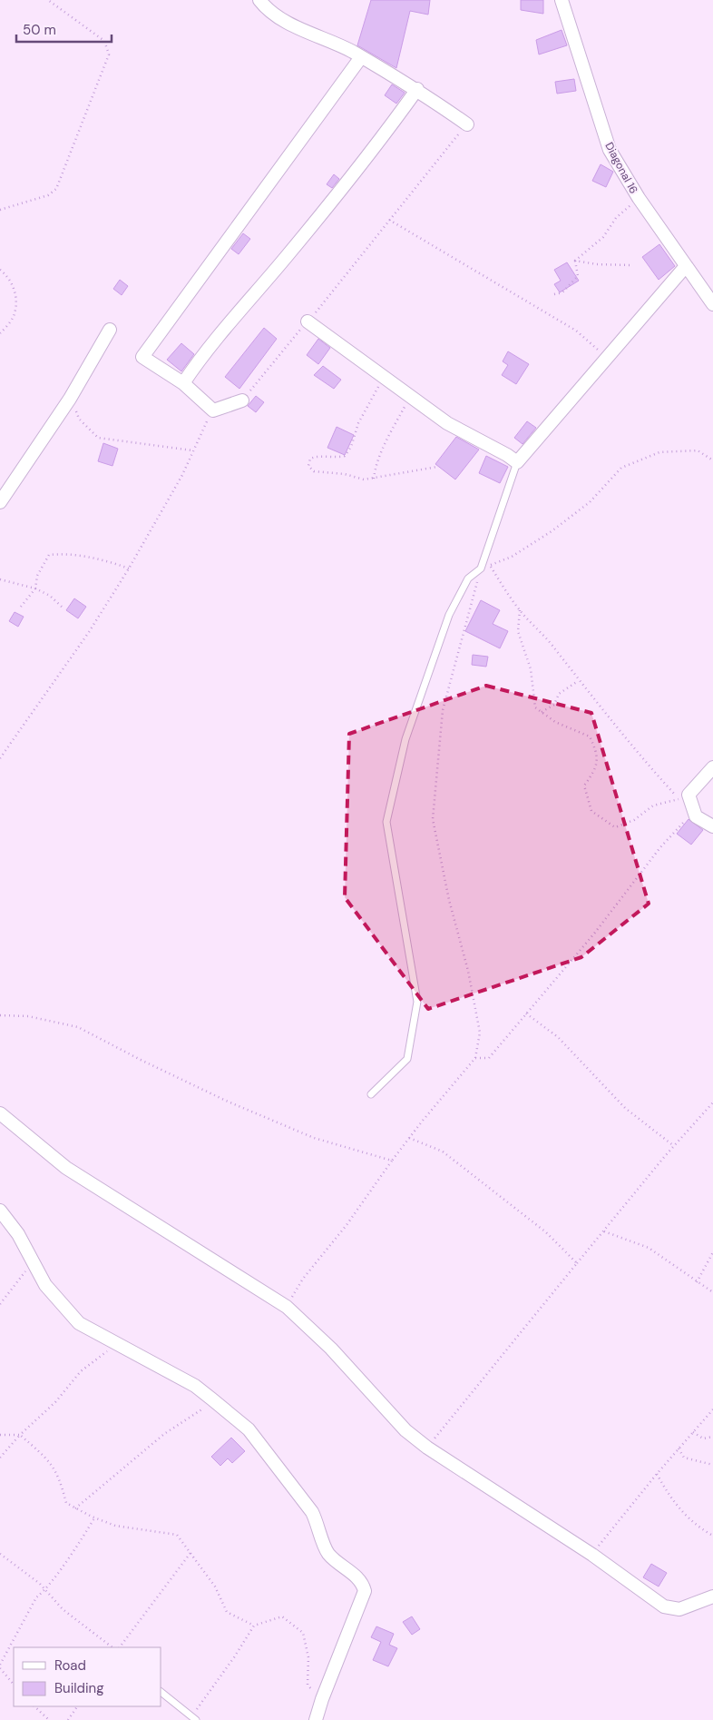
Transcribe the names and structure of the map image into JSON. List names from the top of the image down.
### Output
{
  "streets": {
    "street": ["Diagonal 16"]
  },
  "legend": ["Road", "Building"],
  "scale_bar": "50 m"
}
